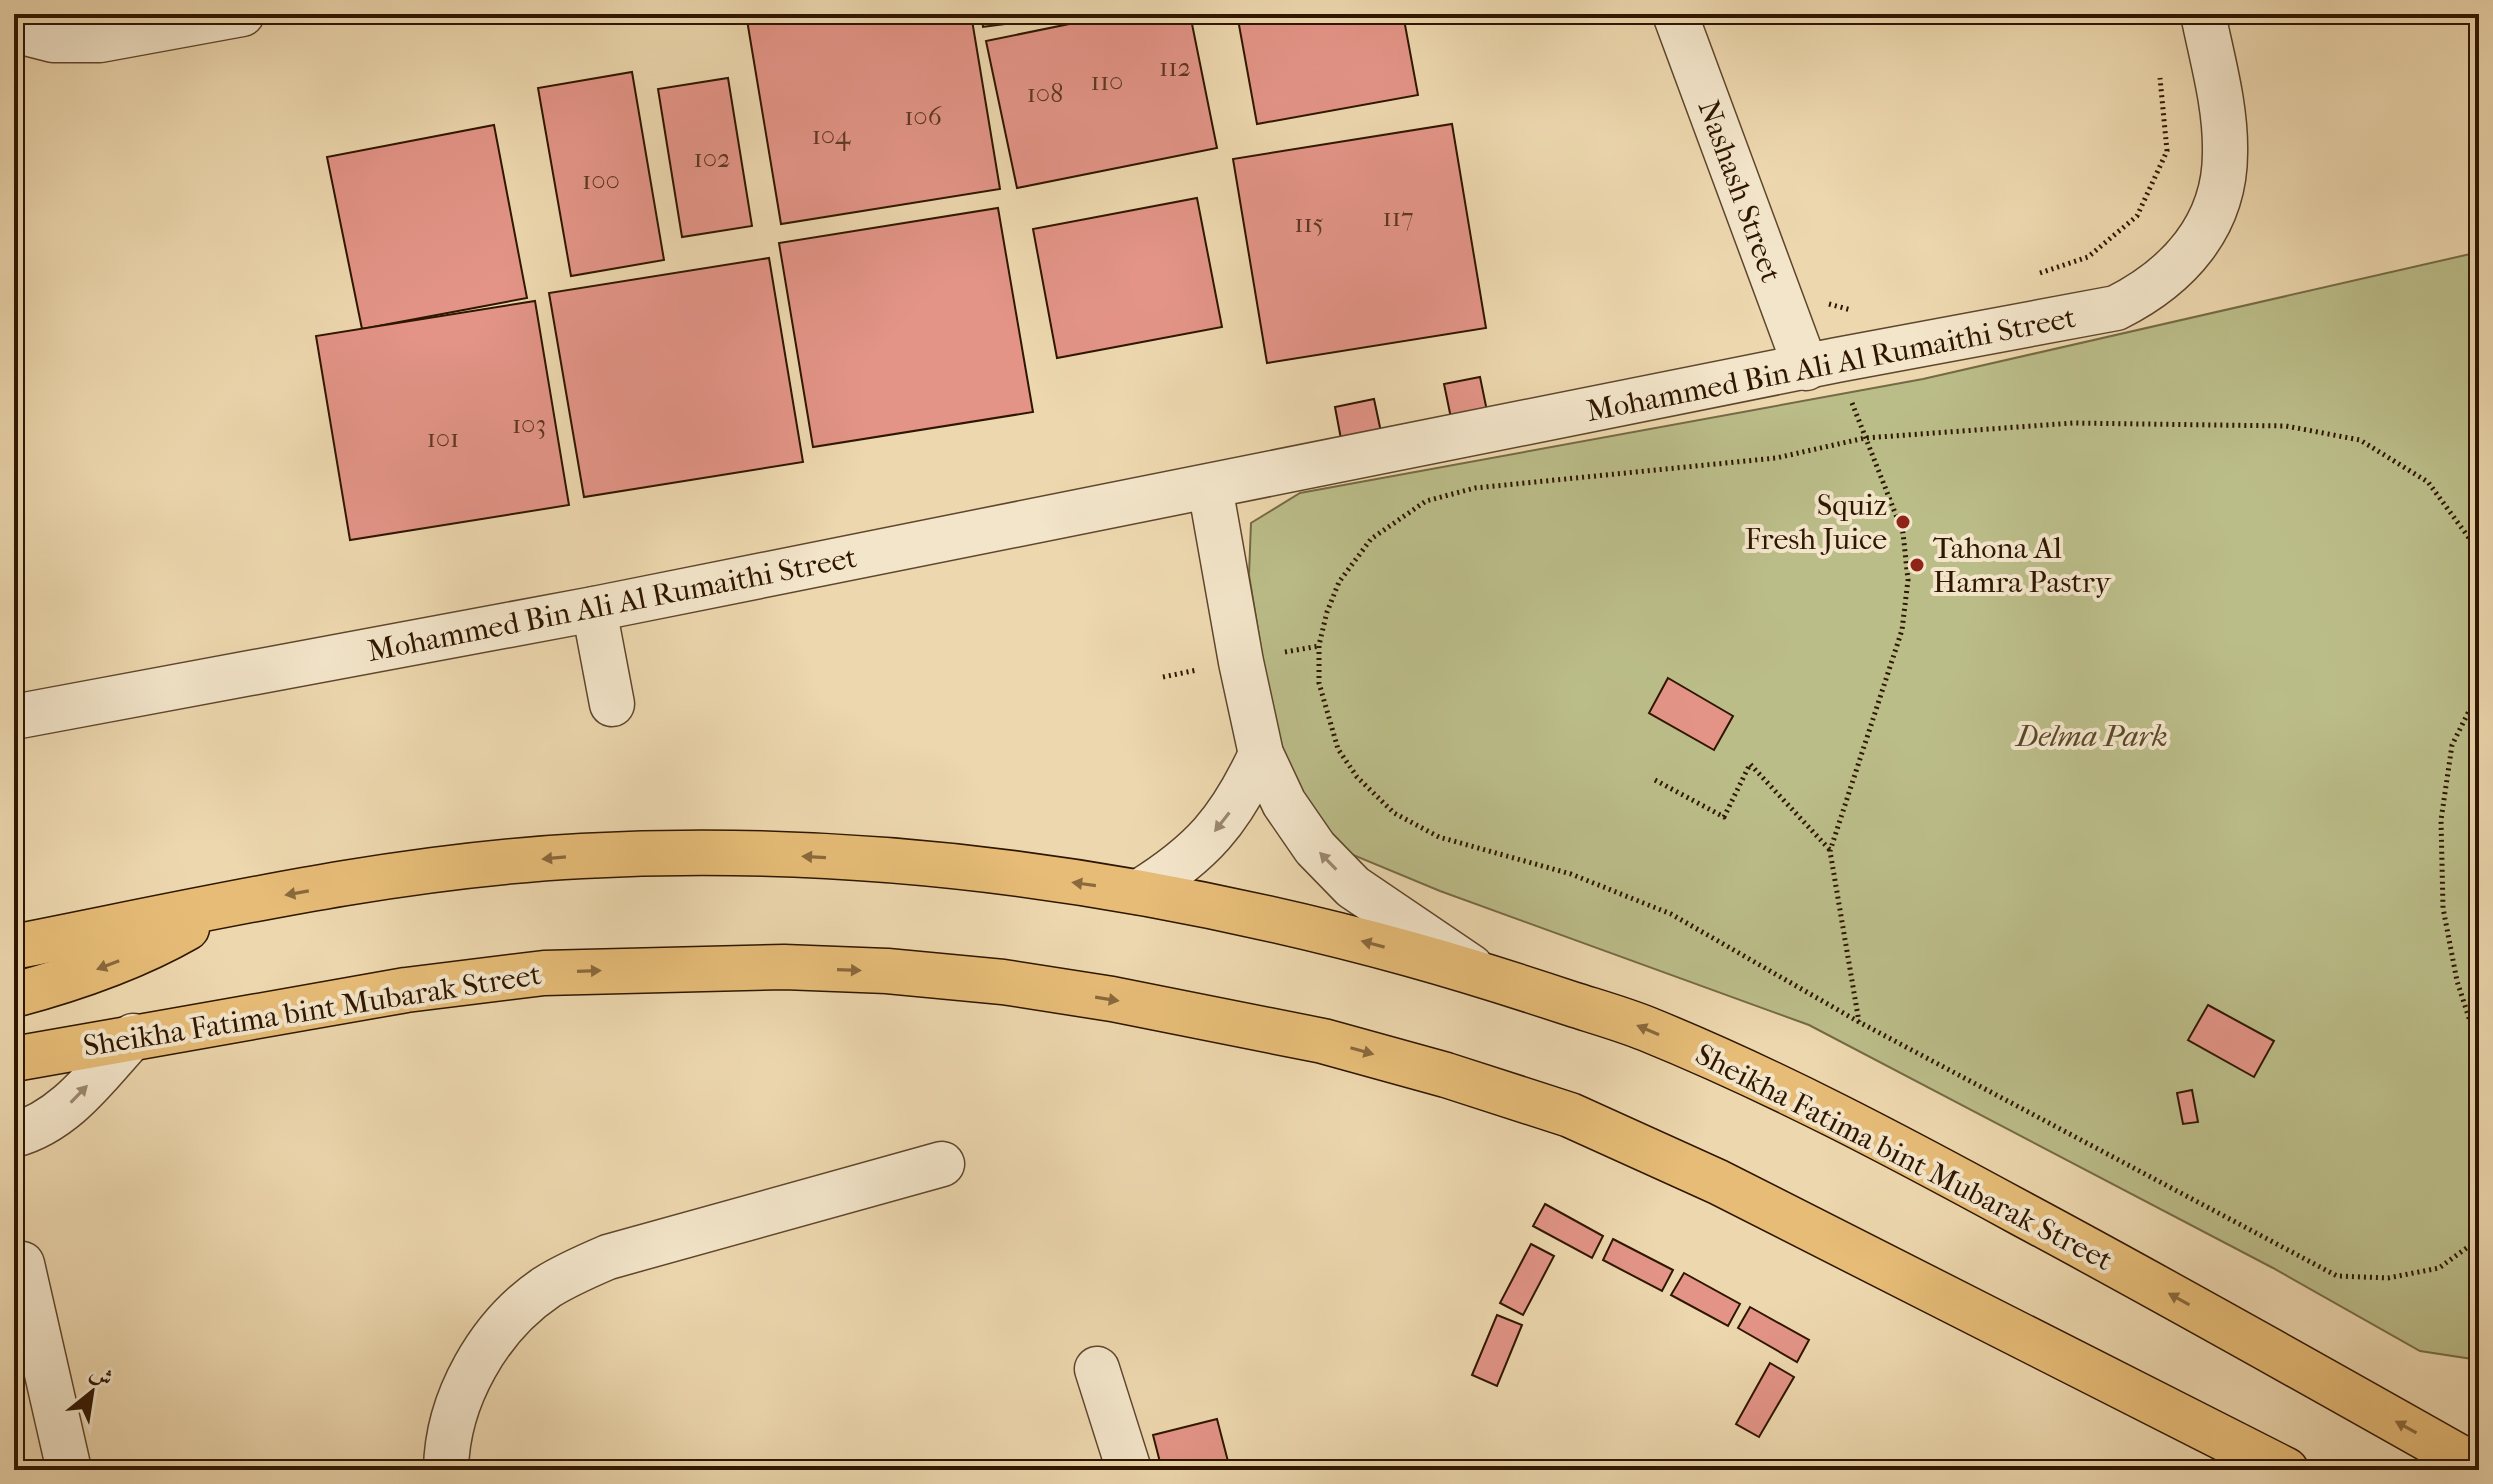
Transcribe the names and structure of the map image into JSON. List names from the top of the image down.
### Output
{
  "streets": {
    "main road": ["Sheikha Fatima bint Mubarak Street"],
    "street": ["Nashash Street", "Mohammed Bin Ali Al Rumaithi Street"]
  },
  "crossings": [
    ["Nashash Street", "Mohammed Bin Ali Al Rumaithi Street"]
  ],
  "parks": ["Delma Park"],
  "places": ["Squiz Fresh Juice", "Tahona Al Hamra Pastry"],
  "house_numbers": [
    "112",
    "110",
    "108",
    "106",
    "104",
    "102",
    "100",
    "117",
    "115",
    "103",
    "101"
  ],
  "north": "top right"
}
